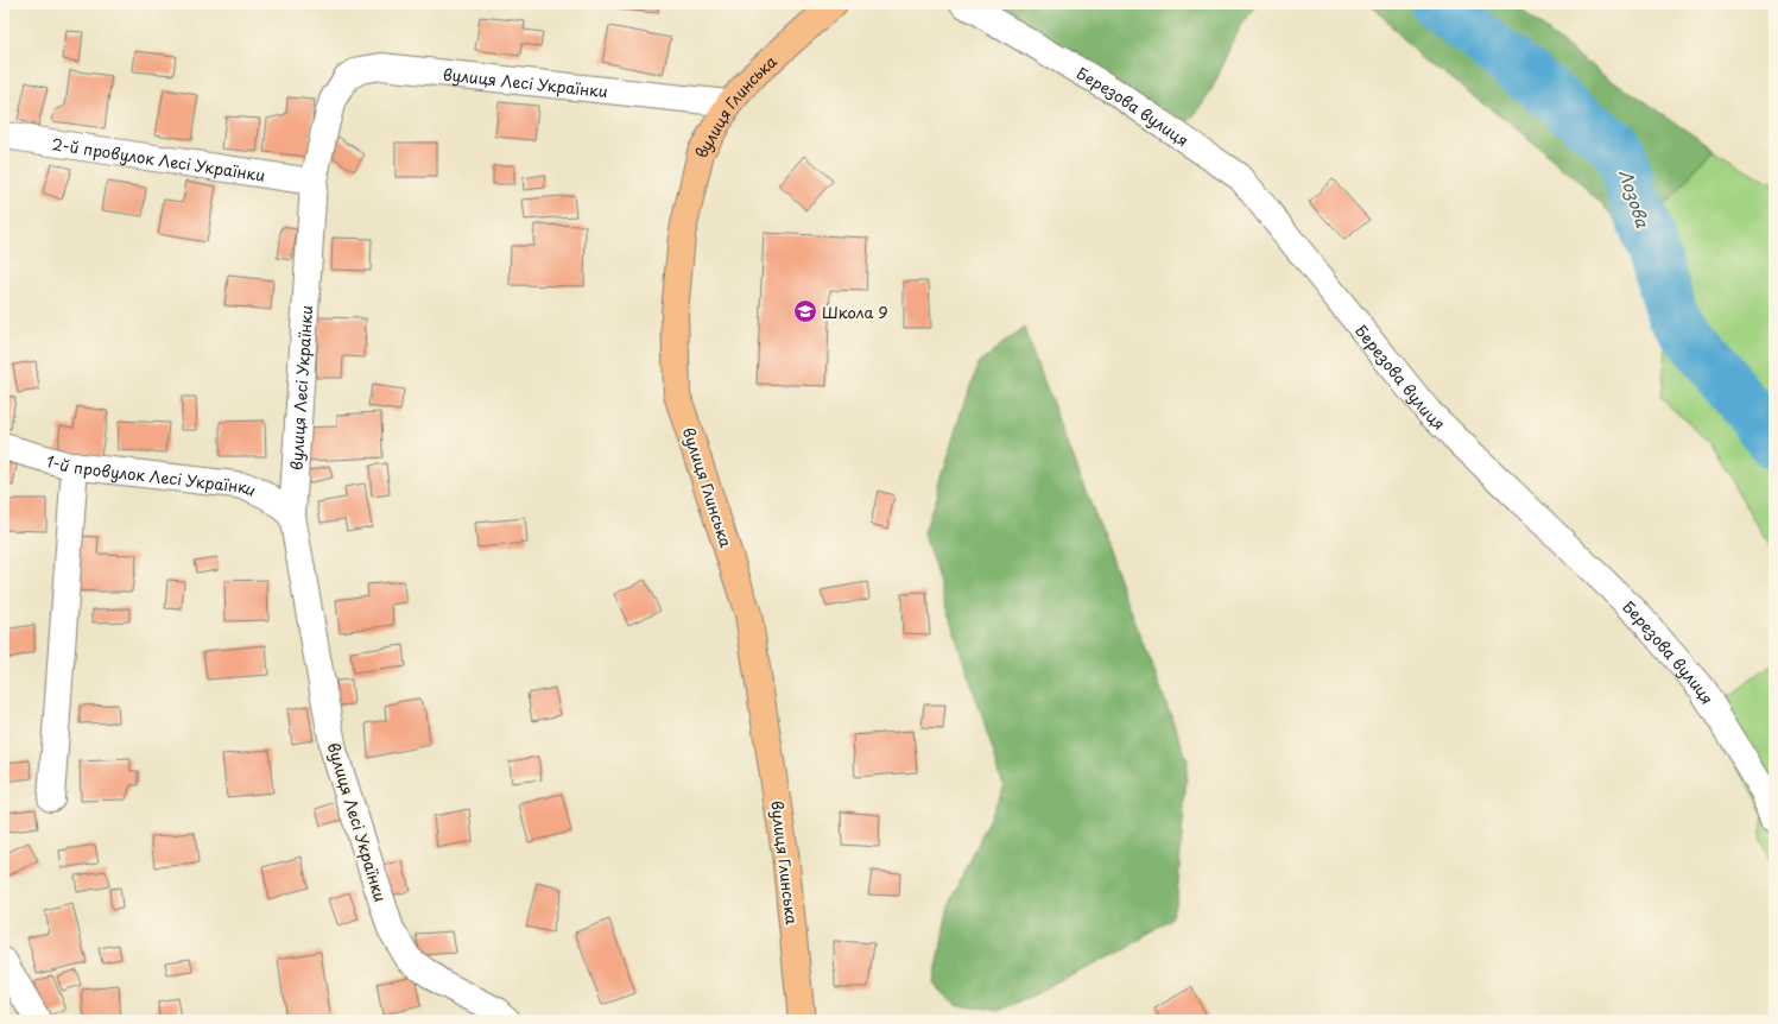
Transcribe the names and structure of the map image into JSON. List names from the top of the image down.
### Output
{
  "streets": {
    "main road": ["вулиця Глинська"],
    "street": [
      "вулиця Лесі Українки",
      "Березова вулиця",
      "2-й провулок Лесі Українки",
      "1-й провулок Лесі Українки"
    ]
  },
  "crossings": [
    ["вулиця Лесі Українки", "вулиця Глинська"],
    ["вулиця Лесі Українки", "2-й провулок Лесі Українки"],
    ["вулиця Лесі Українки", "1-й провулок Лесі Українки"]
  ],
  "water": ["Лозова"],
  "places": {
    "school or university": ["Школа 9"]
  }
}
